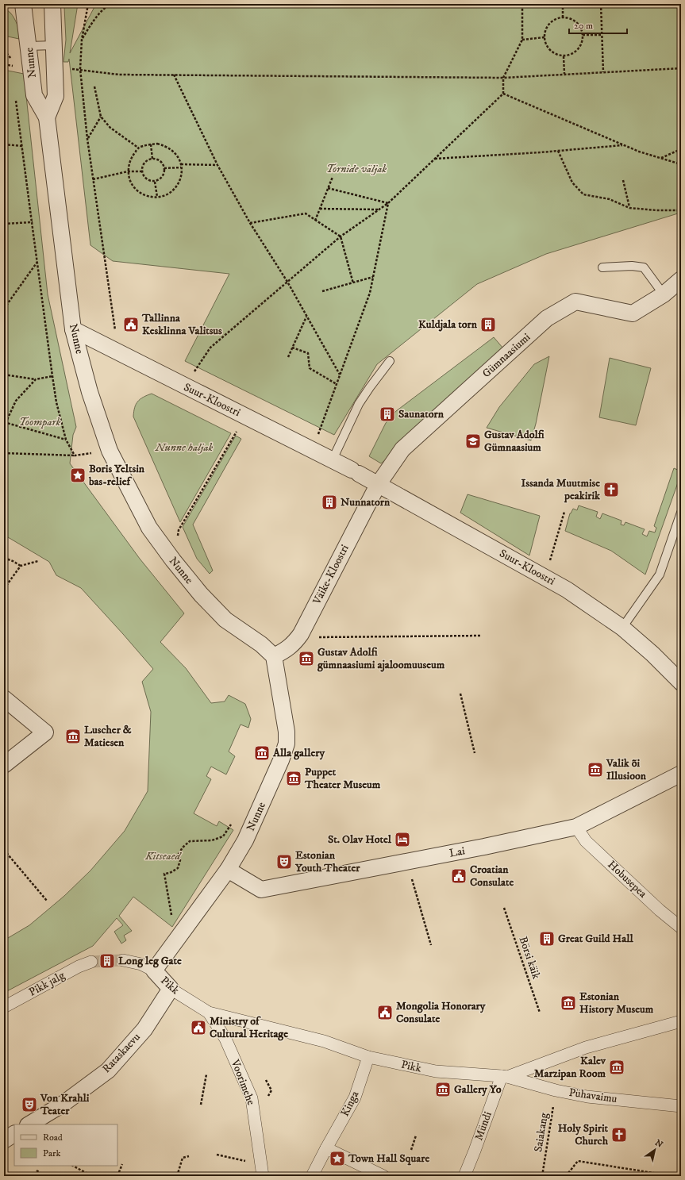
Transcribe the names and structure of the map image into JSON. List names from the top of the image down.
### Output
{
  "streets": {
    "street": [
      "Nunne",
      "Gümnaasiumi",
      "Suur-Kloostri",
      "Väike-Kloostri",
      "Lai",
      "Hobusepea",
      "Pikk jalg",
      "Pikk",
      "Rataskaevu",
      "Voorimehe",
      "Pühavaimu",
      "Kinga",
      "Mündi"
    ],
    "path": ["Börsi käik", "Saiakang"]
  },
  "crossings": [
    ["Nunne", "Suur-Kloostri"],
    ["Nunne", "Väike-Kloostri"],
    ["Nunne", "Lai"],
    ["Nunne", "Pikk"],
    ["Gümnaasiumi", "Suur-Kloostri"],
    ["Gümnaasiumi", "Väike-Kloostri"],
    ["Suur-Kloostri", "Väike-Kloostri"],
    ["Lai", "Hobusepea"],
    ["Pikk", "Rataskaevu"],
    ["Pikk", "Voorimehe"],
    ["Pikk", "Pühavaimu"],
    ["Pikk", "Kinga"],
    ["Pikk", "Mündi"],
    ["Pühavaimu", "Mündi"],
    ["Pühavaimu", "Saiakang"]
  ],
  "parks": [
    "Tornide väljak",
    "Toompark",
    "Nunne haljak",
    "Kitseaed"
  ],
  "places": {
    "public building": [
      "Tallinna Kesklinna Valitsus",
      "Croatian Consulate",
      "Mongolia Honorary Consulate",
      "Ministry of Cultural Heritage"
    ],
    "building": [
      "Kuldjala torn",
      "Saunatorn",
      "Nunnatorn",
      "Great Guild Hall",
      "Long leg Gate"
    ],
    "school or university": ["Gustav Adolfi Gümnaasium"],
    "place": ["Boris Yeltsin bas-relief", "Town Hall Square"],
    "church": ["Issanda Muutmise peakirik", "Holy Spirit Church"],
    "museum": [
      "Gustav Adolfi gümnaasiumi ajaloomuuseum",
      "Luscher & Matiesen",
      "Alla gallery",
      "Valik õi Illusioon",
      "Puppet Theater Museum",
      "Estonian History Museum",
      "Kalev Marzipan Room",
      "Gallery Yo"
    ],
    "hotel": ["St. Olav Hotel"],
    "theatre": ["Estonian Youth Theater", "Von Krahli Teater"]
  },
  "legend": ["Road", "Park"],
  "scale_bar": "20 m",
  "north": "top right"
}
